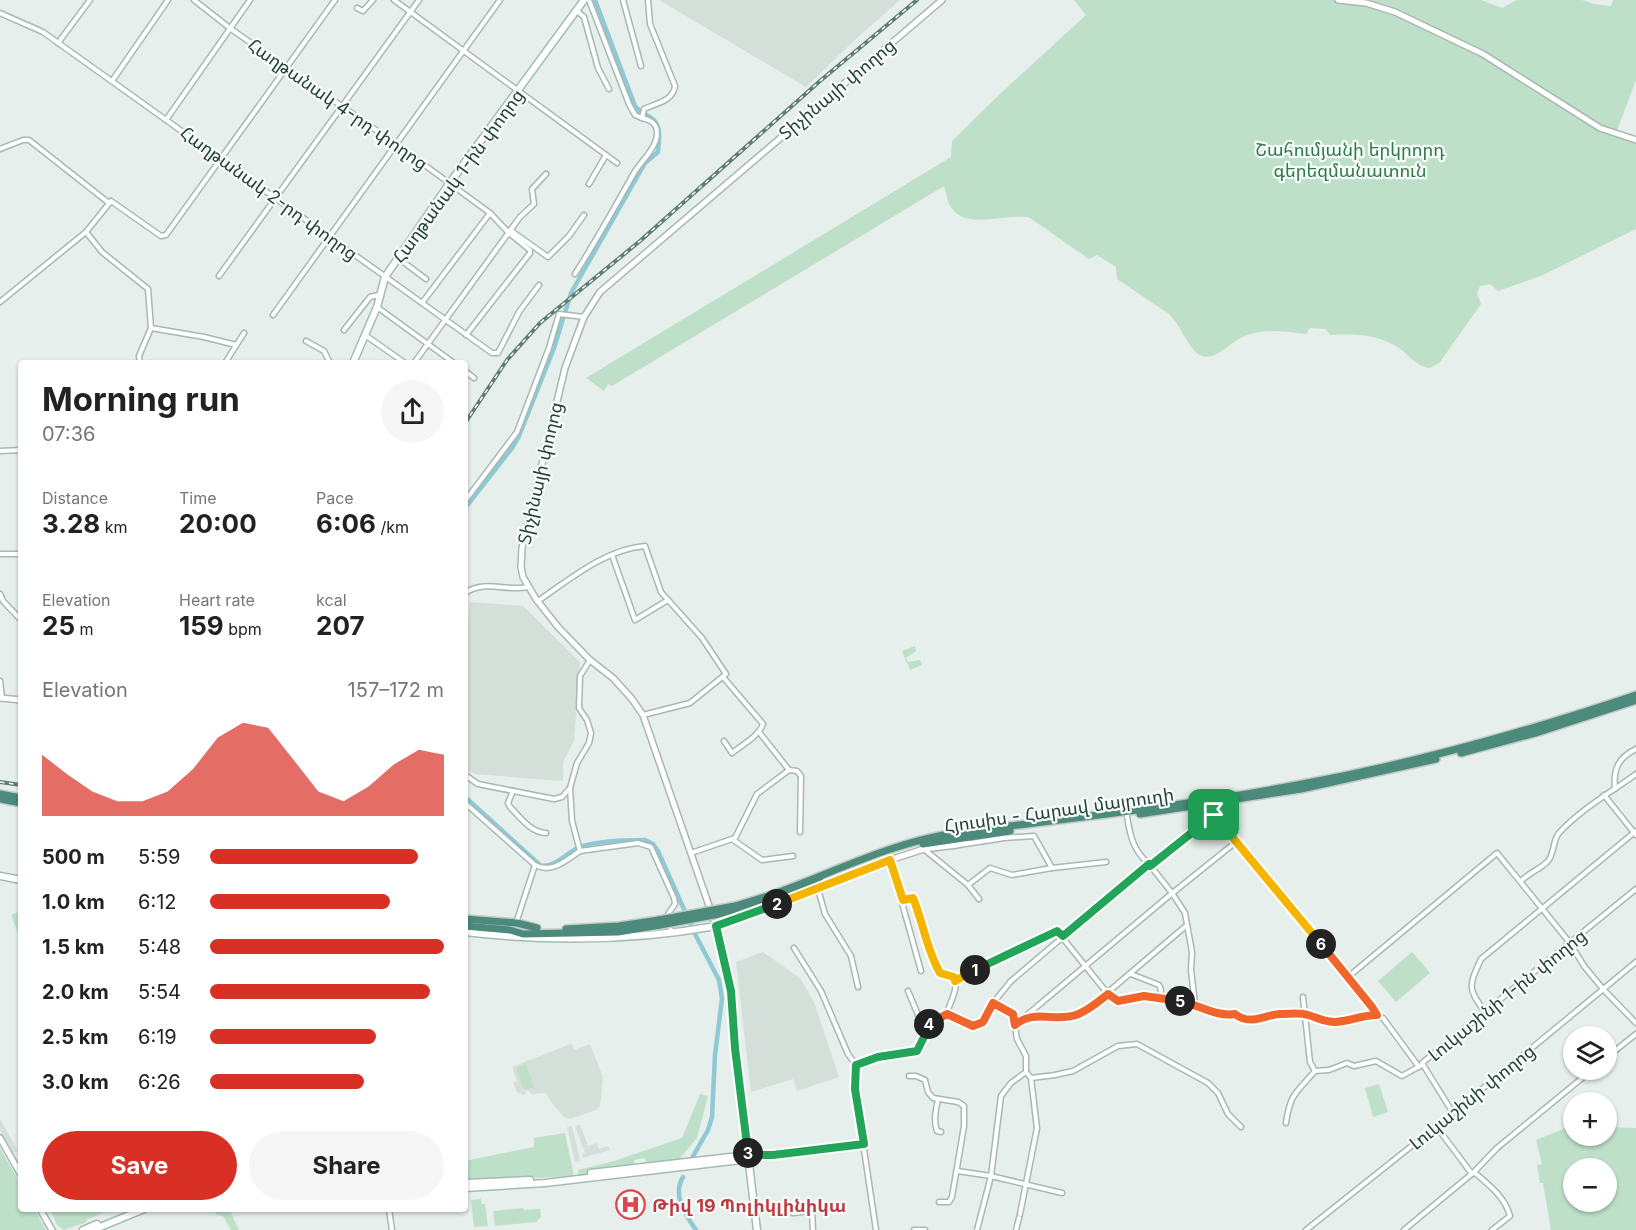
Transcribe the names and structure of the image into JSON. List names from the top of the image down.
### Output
{
  "streets": {
    "highway": ["Հյուսիս - Հարավ մայրուղի"],
    "main road": ["Տիչինայի փողոց", "Հաղթանակ 1-ին փողոց"],
    "street": [
      "Հաղթանակ 4-րդ փողոց",
      "Հաղթանակ 2-րդ փողոց",
      "Լուկաշինի 1-ին փողոց",
      "Լուկաշինի փողոց"
    ]
  },
  "crossings": [
    ["Հաղթանակ 4-րդ փողոց", "Հաղթանակ 1-ին փողոց"],
    ["Հաղթանակ 1-ին փողոց", "Հաղթանակ 2-րդ փողոց"],
    ["Լուկաշինի 1-ին փողոց", "Լուկաշինի փողոց"]
  ],
  "parks": ["Շահումյանի երկրորդ գերեզմանատուն"],
  "places": {
    "hospital": ["Թիվ 19 Պոլիկլինիկա"]
  },
  "page": {
    "heading": ["Morning run", "07:36"],
    "stats": [
      ["Distance", "3.28 km"],
      ["Time", "20:00"],
      ["Pace", "6:06 /km"],
      ["Elevation", "25 m"],
      ["Heart rate", "159 bpm"],
      ["kcal", "207"]
    ],
    "chart": ["Elevation", "157–172 m"],
    "list": [
      {
        "name": "500 m",
        "note": "5:59"
      },
      {
        "name": "1.0 km",
        "note": "6:12"
      },
      {
        "name": "1.5 km",
        "note": "5:48"
      },
      {
        "name": "2.0 km",
        "note": "5:54"
      },
      {
        "name": "2.5 km",
        "note": "6:19"
      },
      {
        "name": "3.0 km",
        "note": "6:26"
      }
    ],
    "pins": [
      "2",
      "6",
      "1",
      "5",
      "4",
      "3"
    ],
    "map_buttons": ["+", "−"],
    "buttons": ["Save", "Share"]
  }
}
